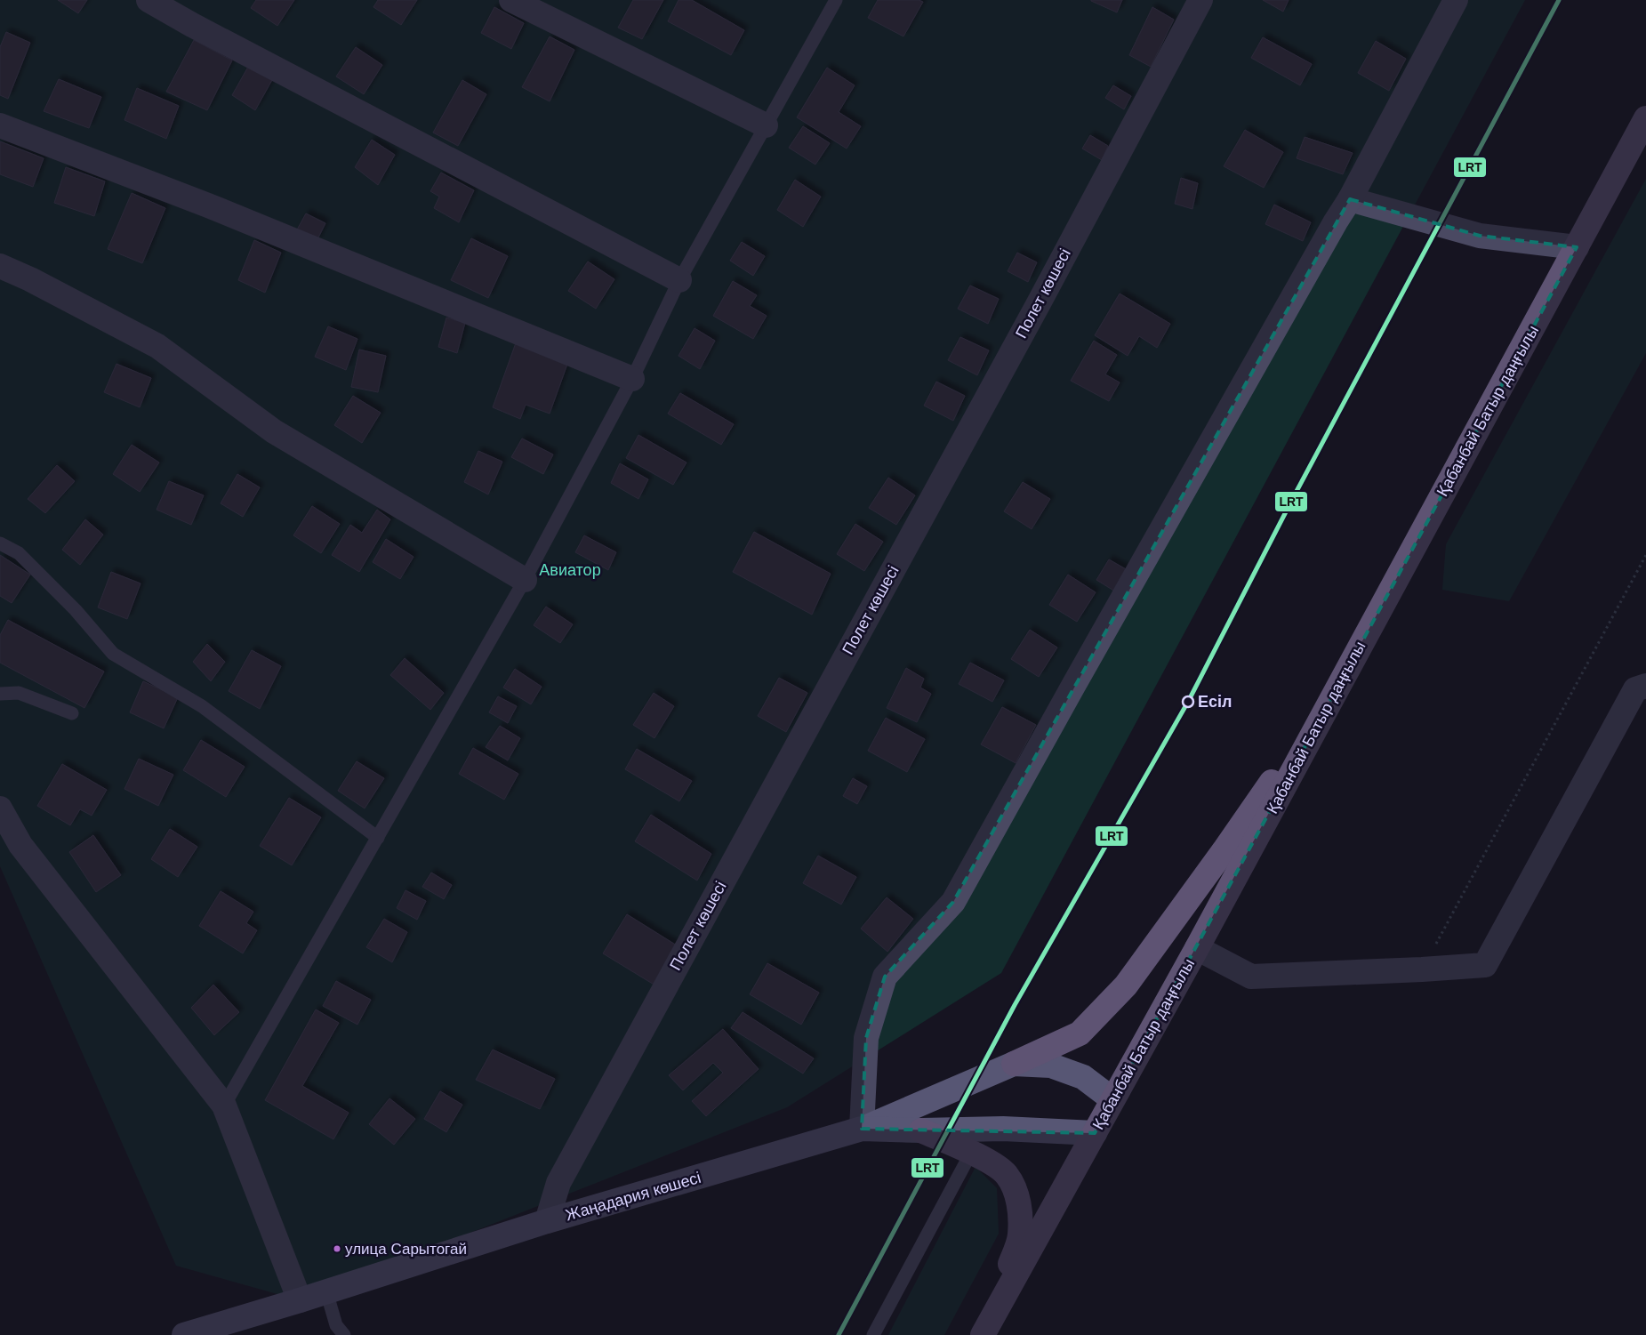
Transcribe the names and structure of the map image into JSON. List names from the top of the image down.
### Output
{
  "streets": {
    "main road": ["Қабанбай Батыр даңғылы"],
    "street": ["Полет көшесі", "Жаңадария көшесі"]
  },
  "crossings": [
    ["Полет көшесі", "Жаңадария көшесі"],
    ["Қабанбай Батыр даңғылы", "Жаңадария көшесі"]
  ],
  "parks": ["Авиатор"],
  "places": ["Есіл", "улица Сарытогай"],
  "lines": ["transit line LRT"]
}
